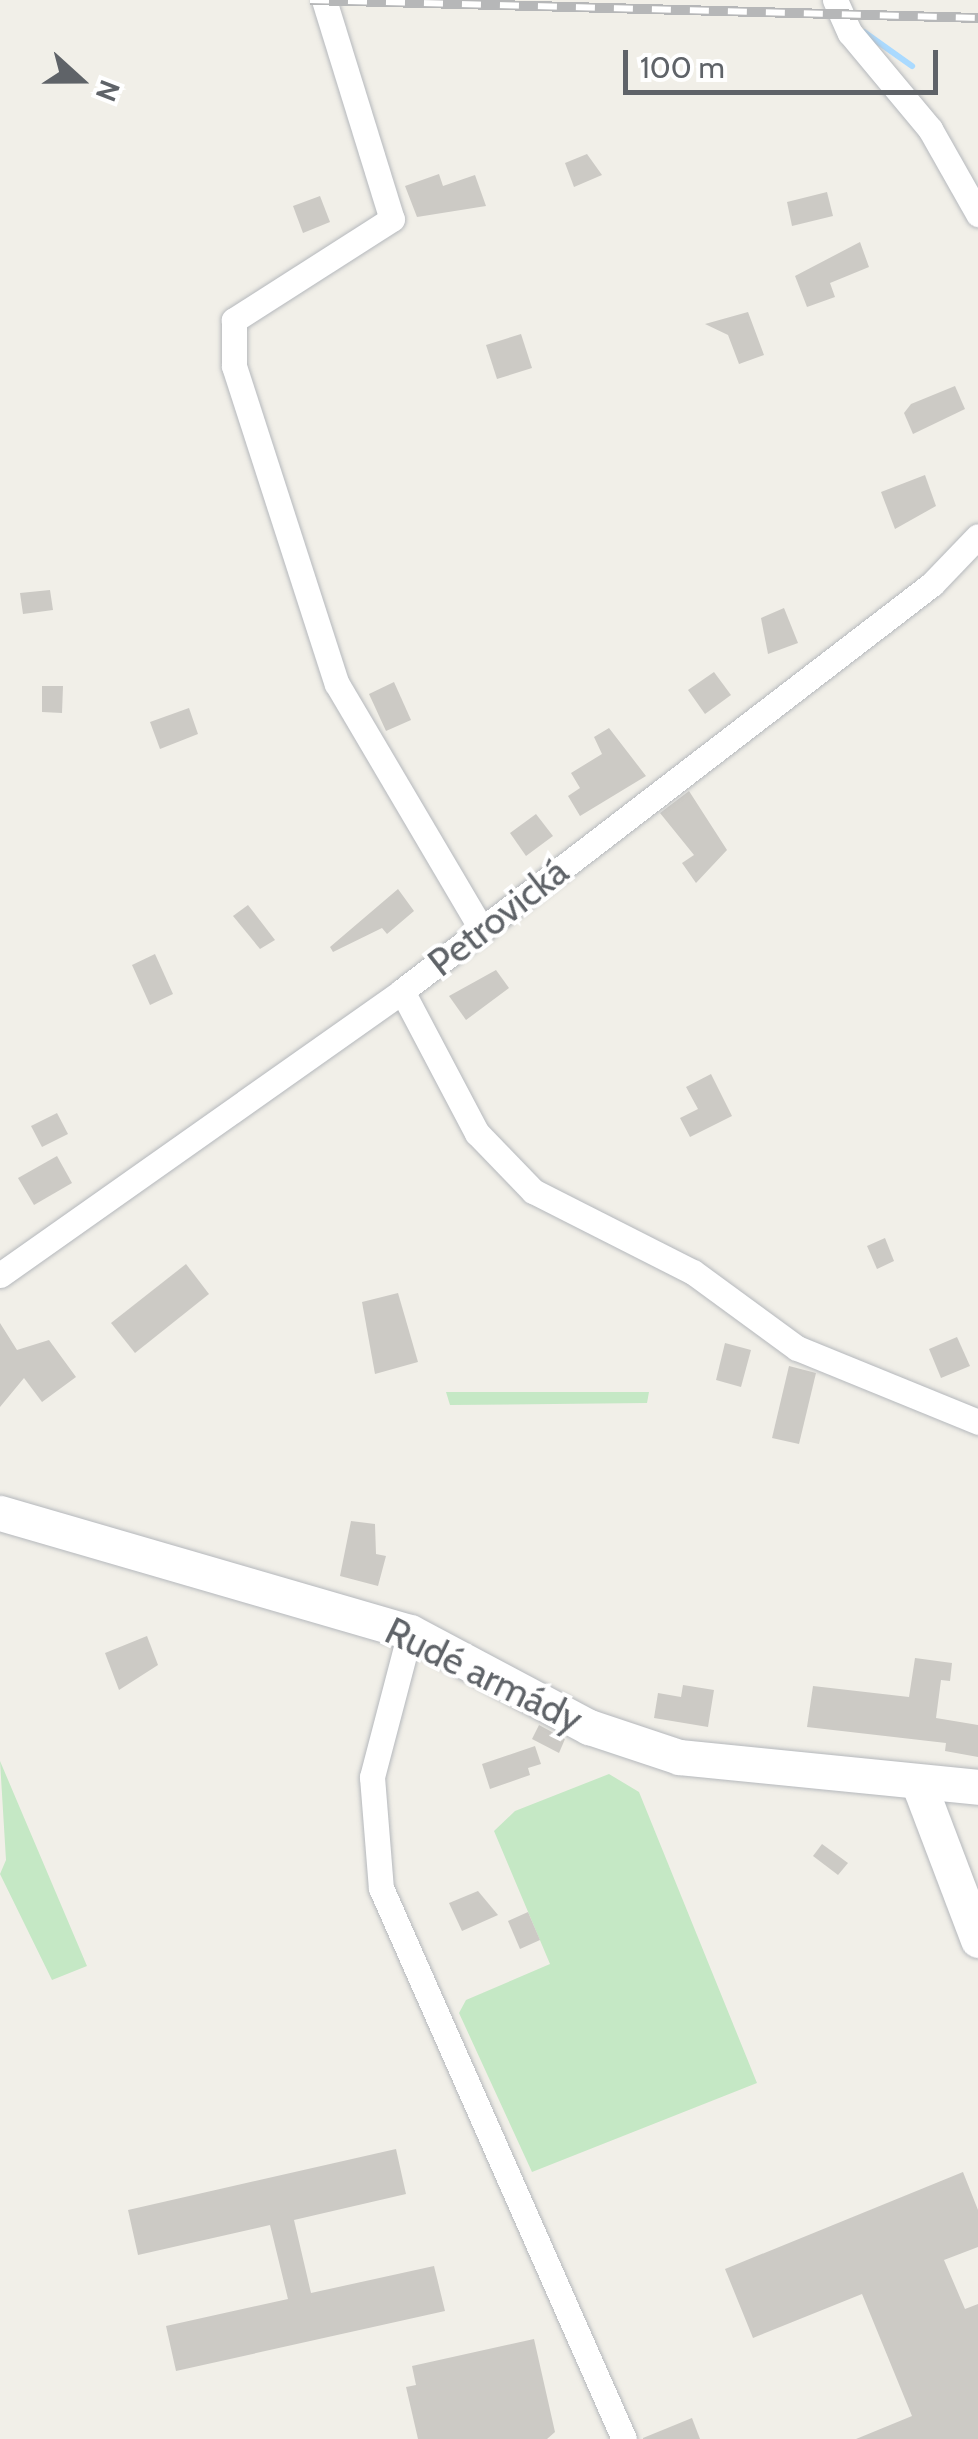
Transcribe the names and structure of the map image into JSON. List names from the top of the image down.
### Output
{
  "streets": {
    "main road": ["Rudé armády"],
    "street": ["Petrovická"]
  },
  "scale_bar": "100 m",
  "north": "right"
}
